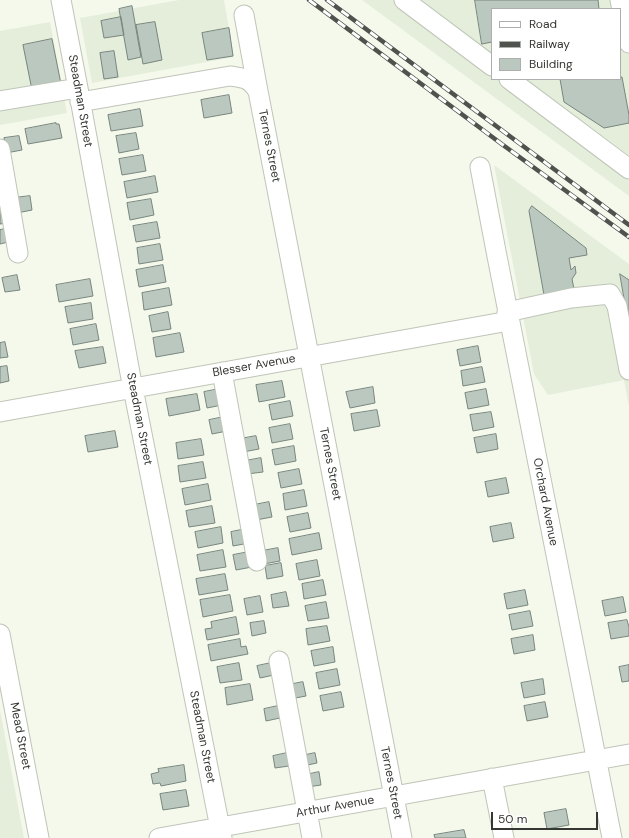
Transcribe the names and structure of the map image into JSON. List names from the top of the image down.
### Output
{
  "streets": {
    "street": [
      "Steadman Street",
      "Ternes Street",
      "Blesser Avenue",
      "Orchard Avenue",
      "Mead Street",
      "Arthur Avenue"
    ]
  },
  "crossings": [
    ["Steadman Street", "Blesser Avenue"],
    ["Steadman Street", "Arthur Avenue"],
    ["Ternes Street", "Blesser Avenue"],
    ["Ternes Street", "Arthur Avenue"],
    ["Blesser Avenue", "Orchard Avenue"],
    ["Orchard Avenue", "Arthur Avenue"]
  ],
  "legend": ["Road", "Railway", "Building"],
  "scale_bar": "50 m"
}
